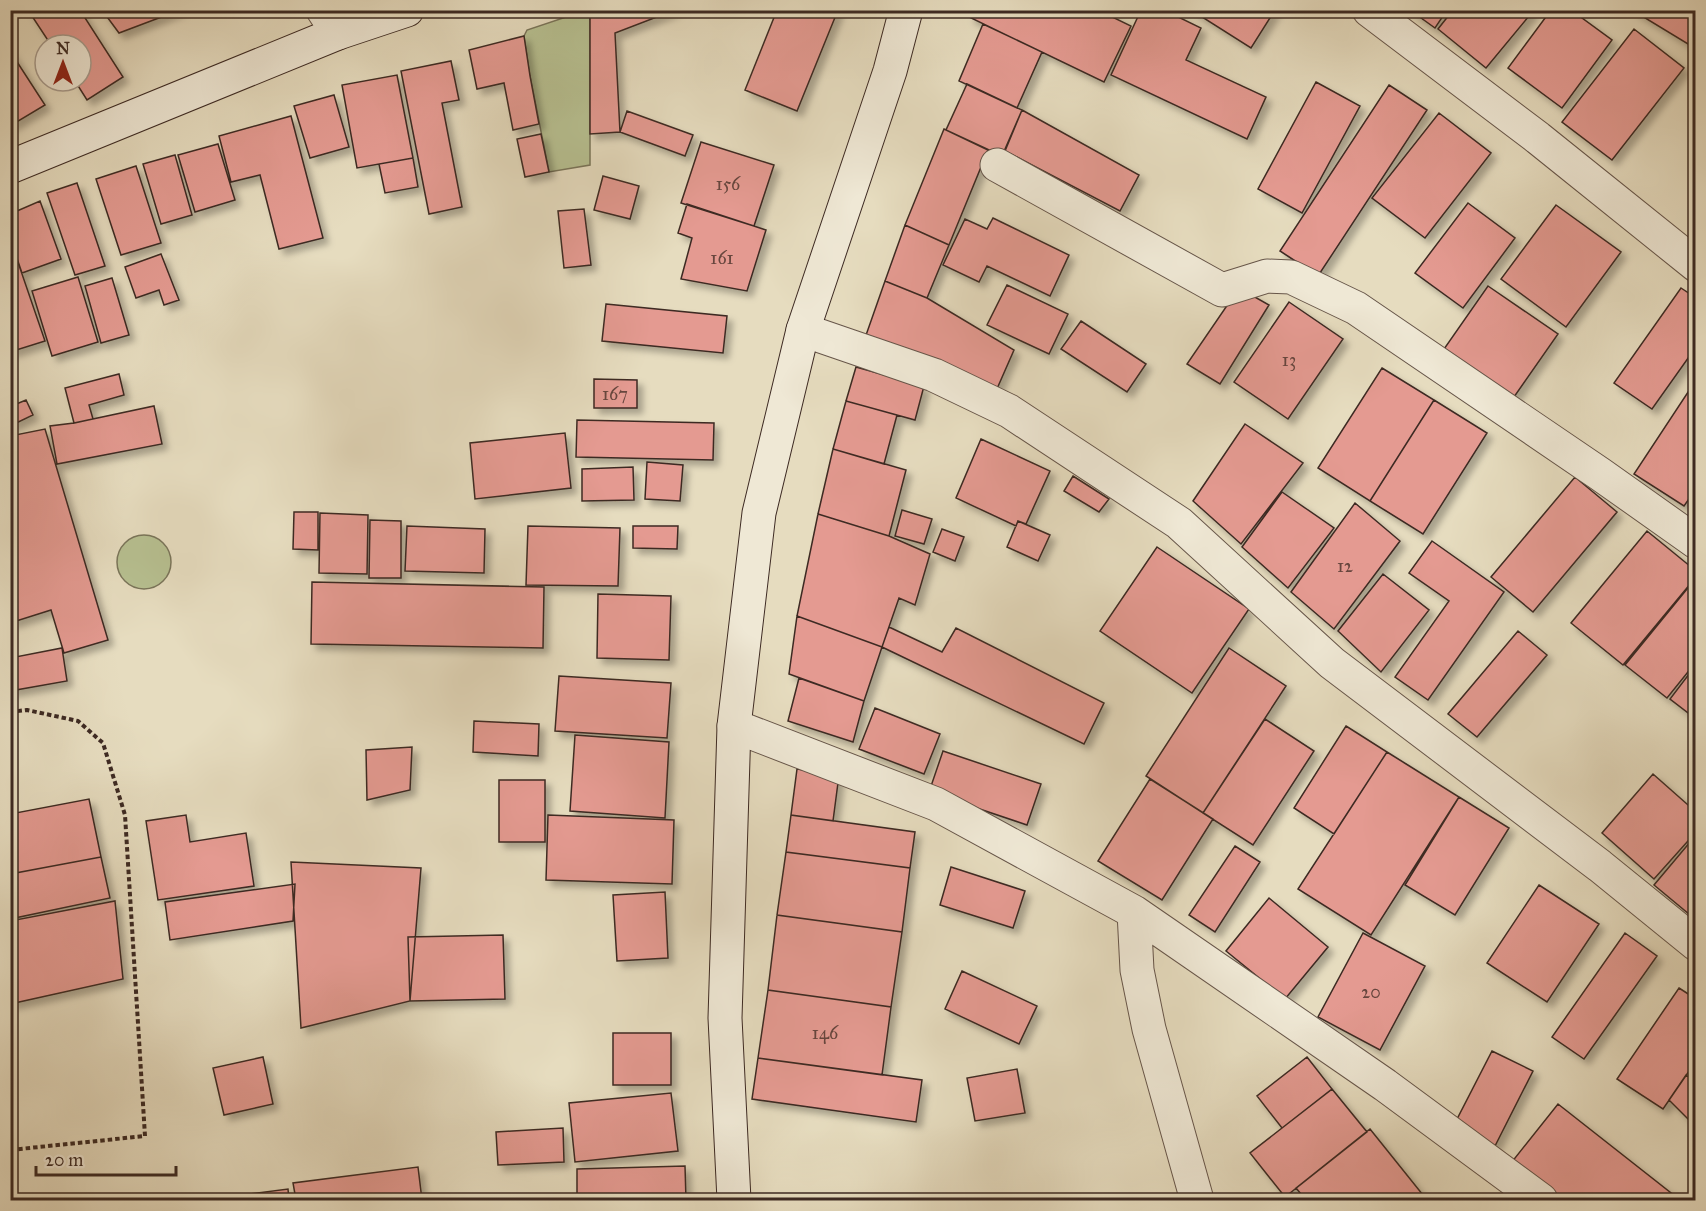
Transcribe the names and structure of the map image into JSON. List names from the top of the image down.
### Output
{
  "house_numbers": [
    "156",
    "161",
    "13",
    "167",
    "12",
    "20",
    "146"
  ],
  "scale_bar": "20 m",
  "north": "top"
}
